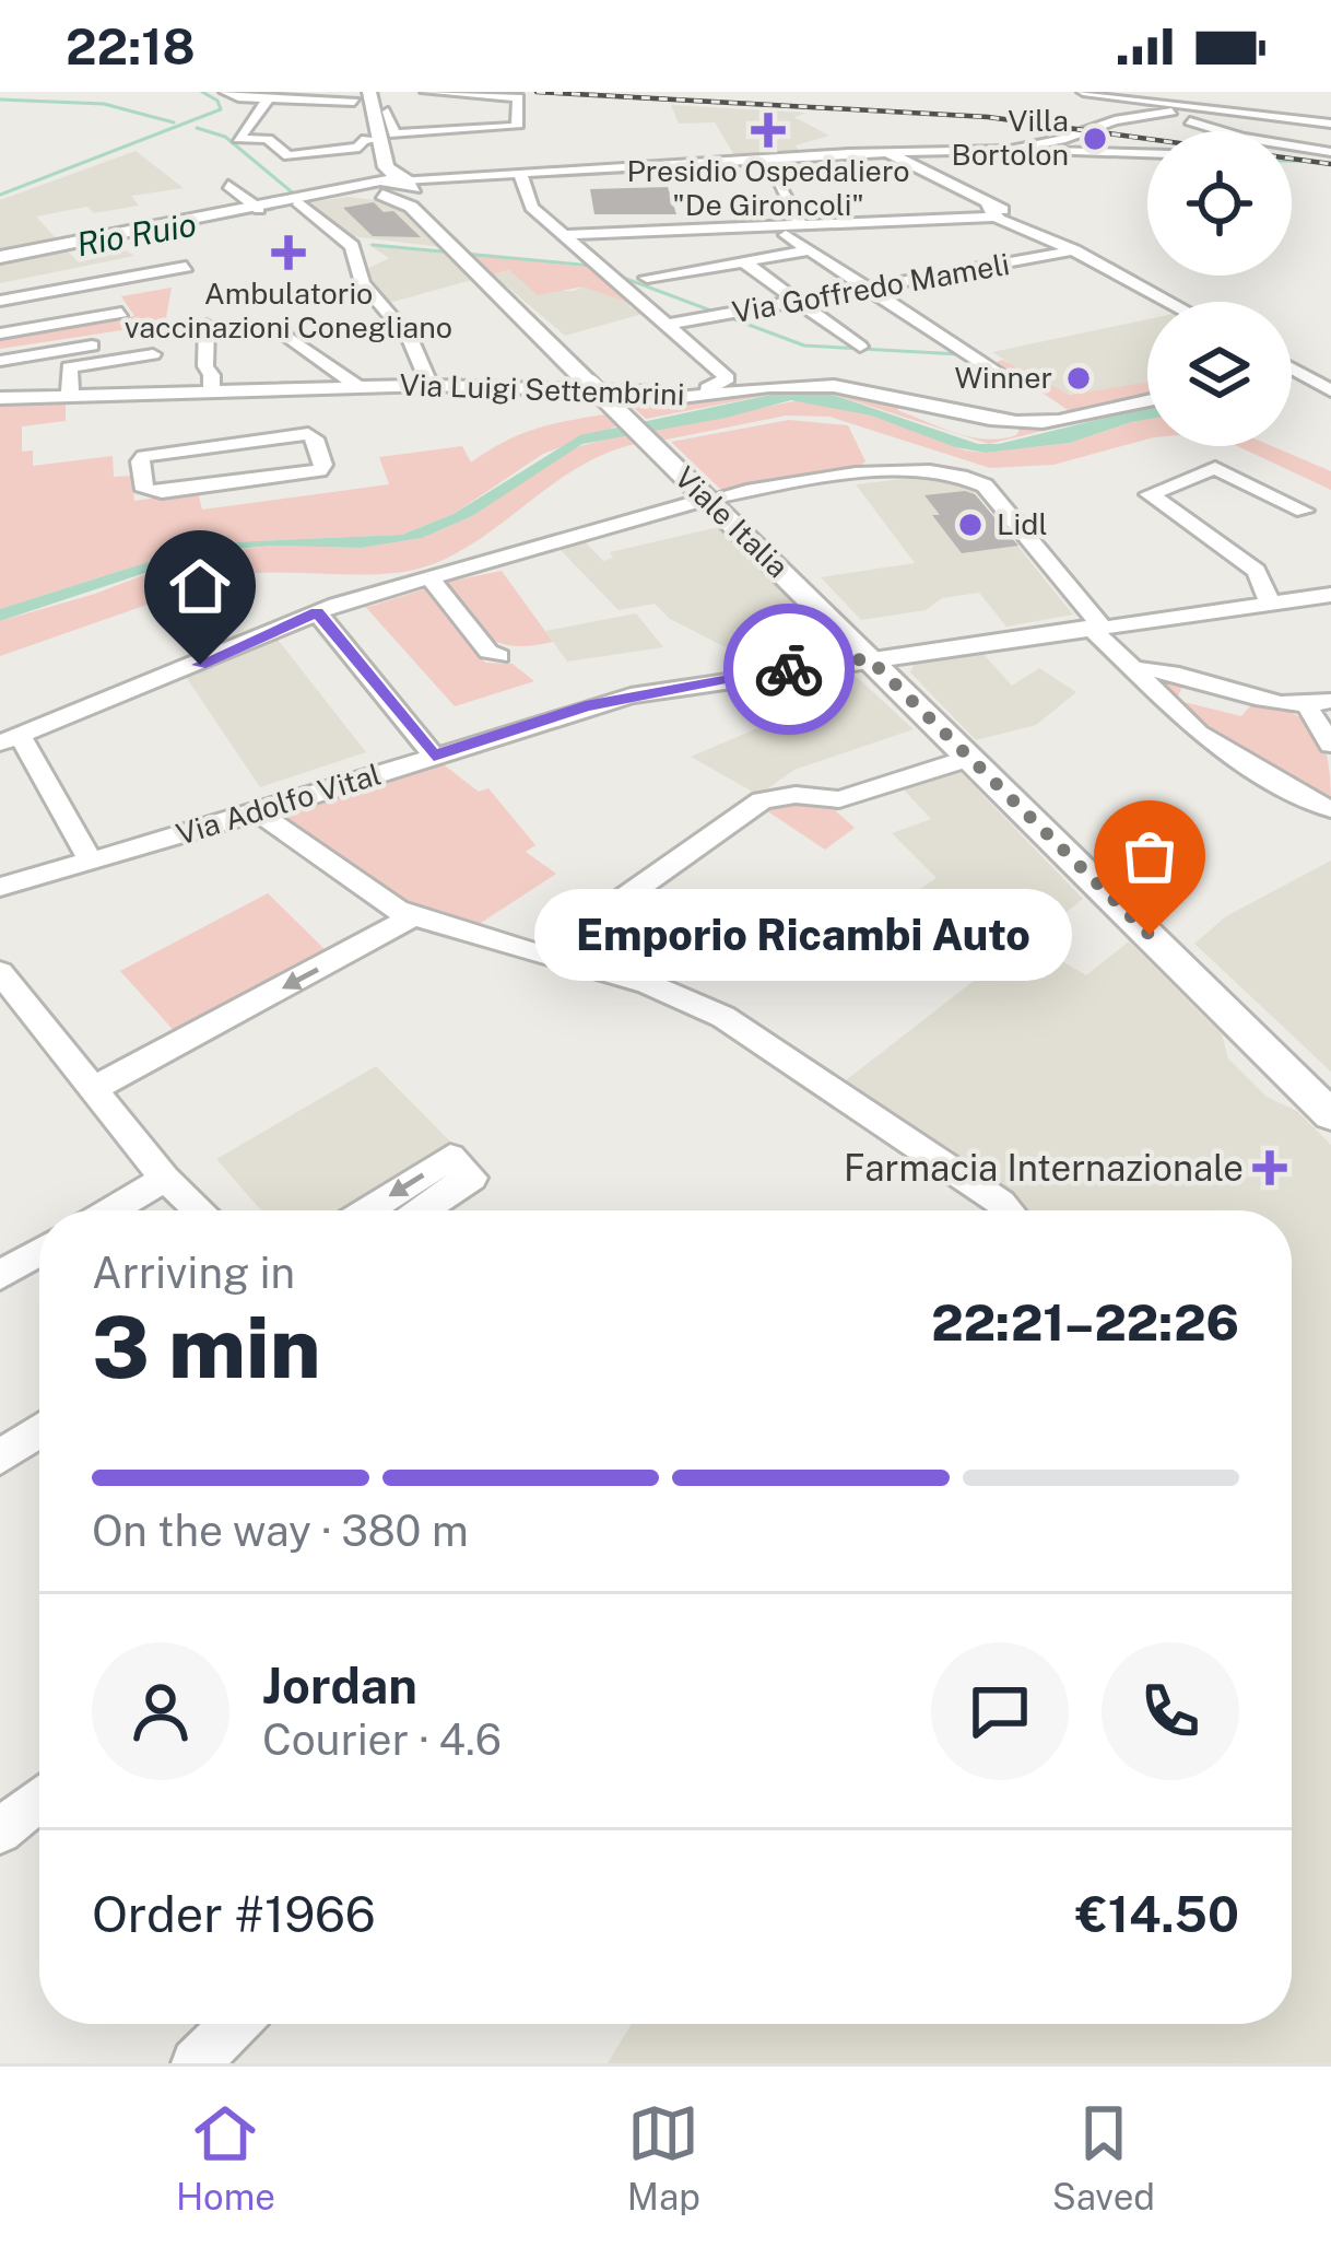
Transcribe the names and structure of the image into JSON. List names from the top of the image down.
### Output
{
  "streets": {
    "main road": ["Viale Italia"],
    "street": ["Via Goffredo Mameli", "Via Luigi Settembrini", "Via Adolfo Vital"]
  },
  "crossings": [
    ["Viale Italia", "Via Adolfo Vital"]
  ],
  "water": ["Rio Ruio"],
  "places": {
    "health": ["Presidio Ospedaliero \"De Gironcoli\"", "Ambulatorio vaccinazioni Conegliano", "Farmacia Internazionale"],
    "other": [
      "Villa Bortolon",
      "Winner",
      "Lidl",
      "Emporio Ricambi Auto"
    ]
  },
  "page": {
    "status": "22:18",
    "bubble": "Emporio Ricambi Auto",
    "heading": ["3 min", "Arriving in", "22:21–22:26"],
    "panel": [
      "Jordan",
      "Courier · 4.6",
      "Order #1966",
      "€14.50"
    ],
    "bar": "On the way · 380 m",
    "tabs": ["Home", "Map", "Saved"]
  }
}
